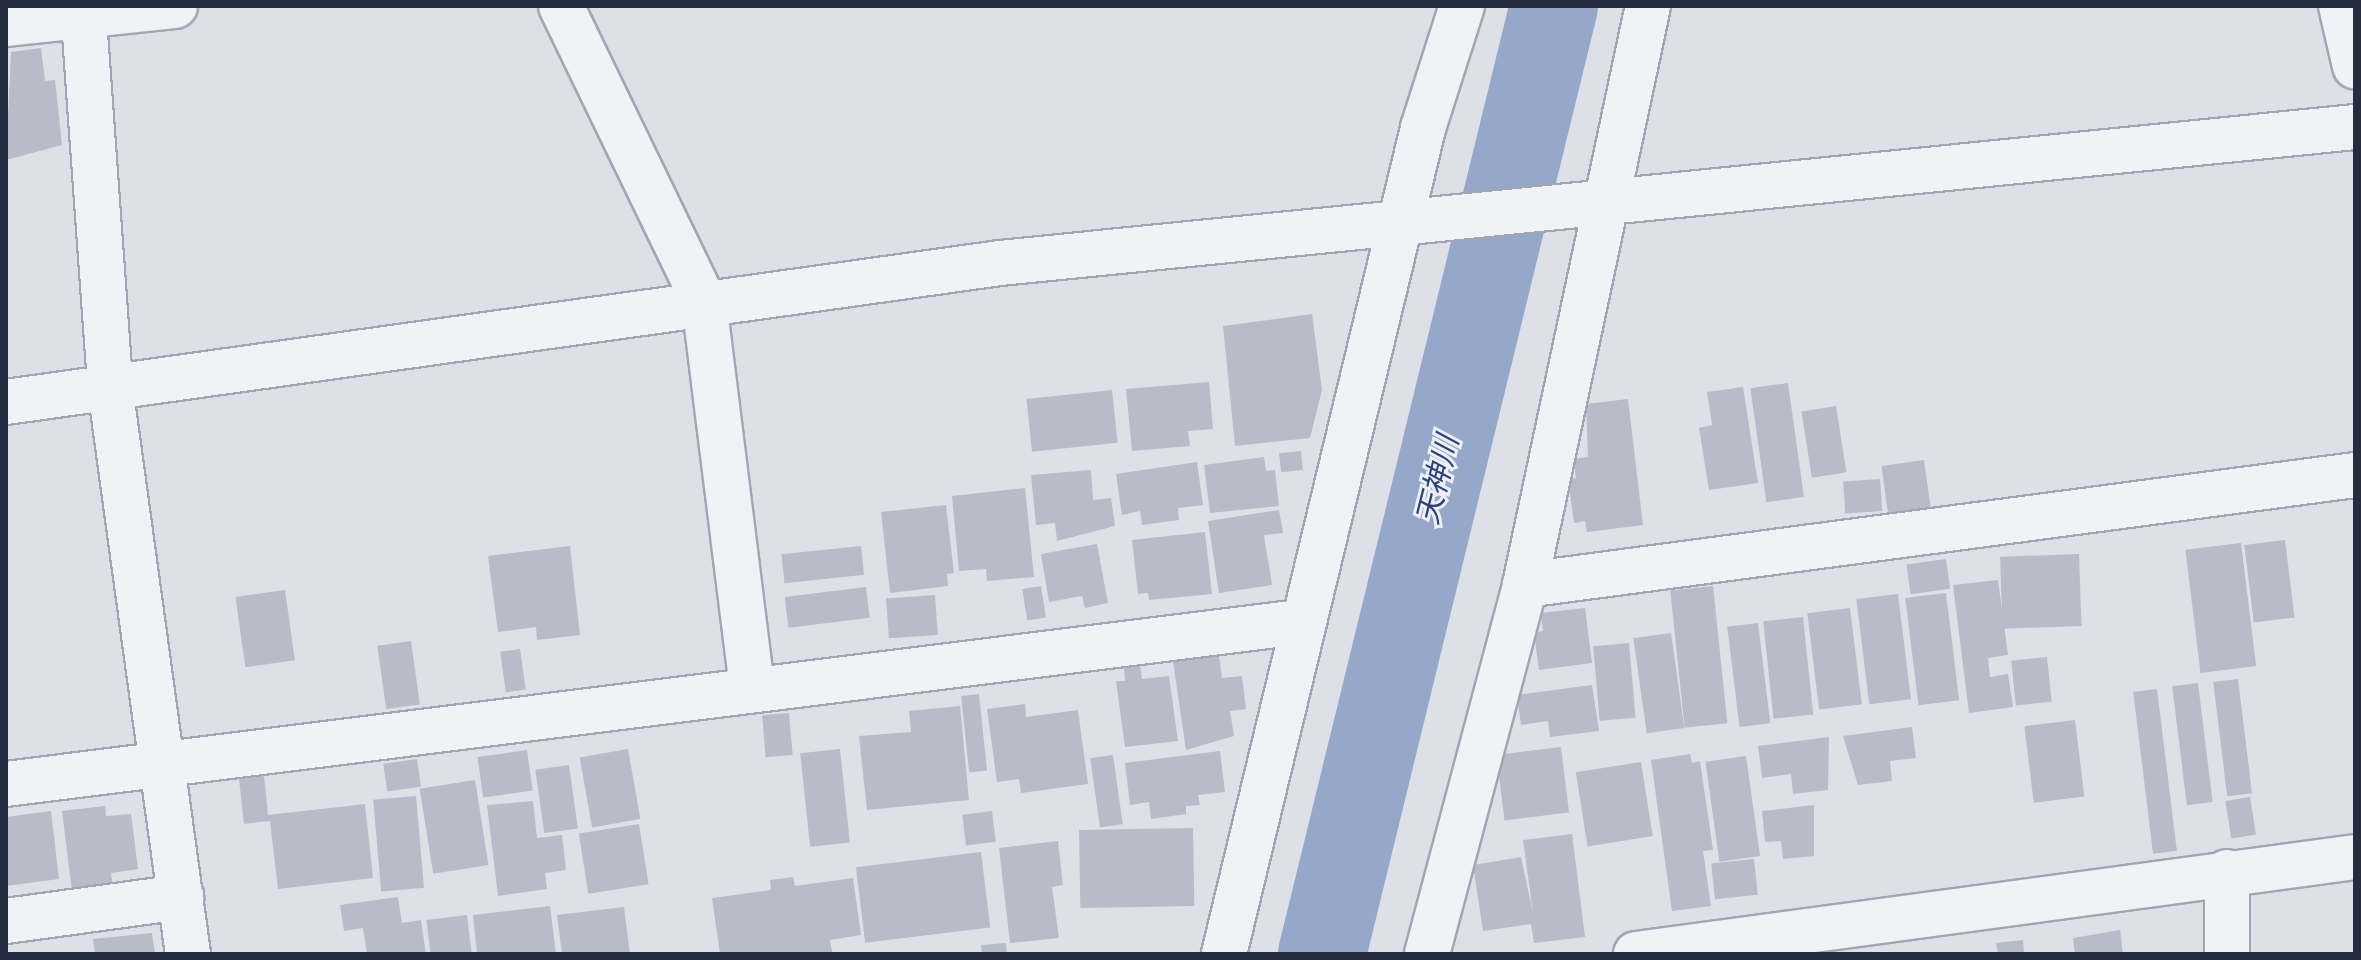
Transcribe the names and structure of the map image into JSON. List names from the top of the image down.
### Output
{
  "water": ["天神川"]
}
